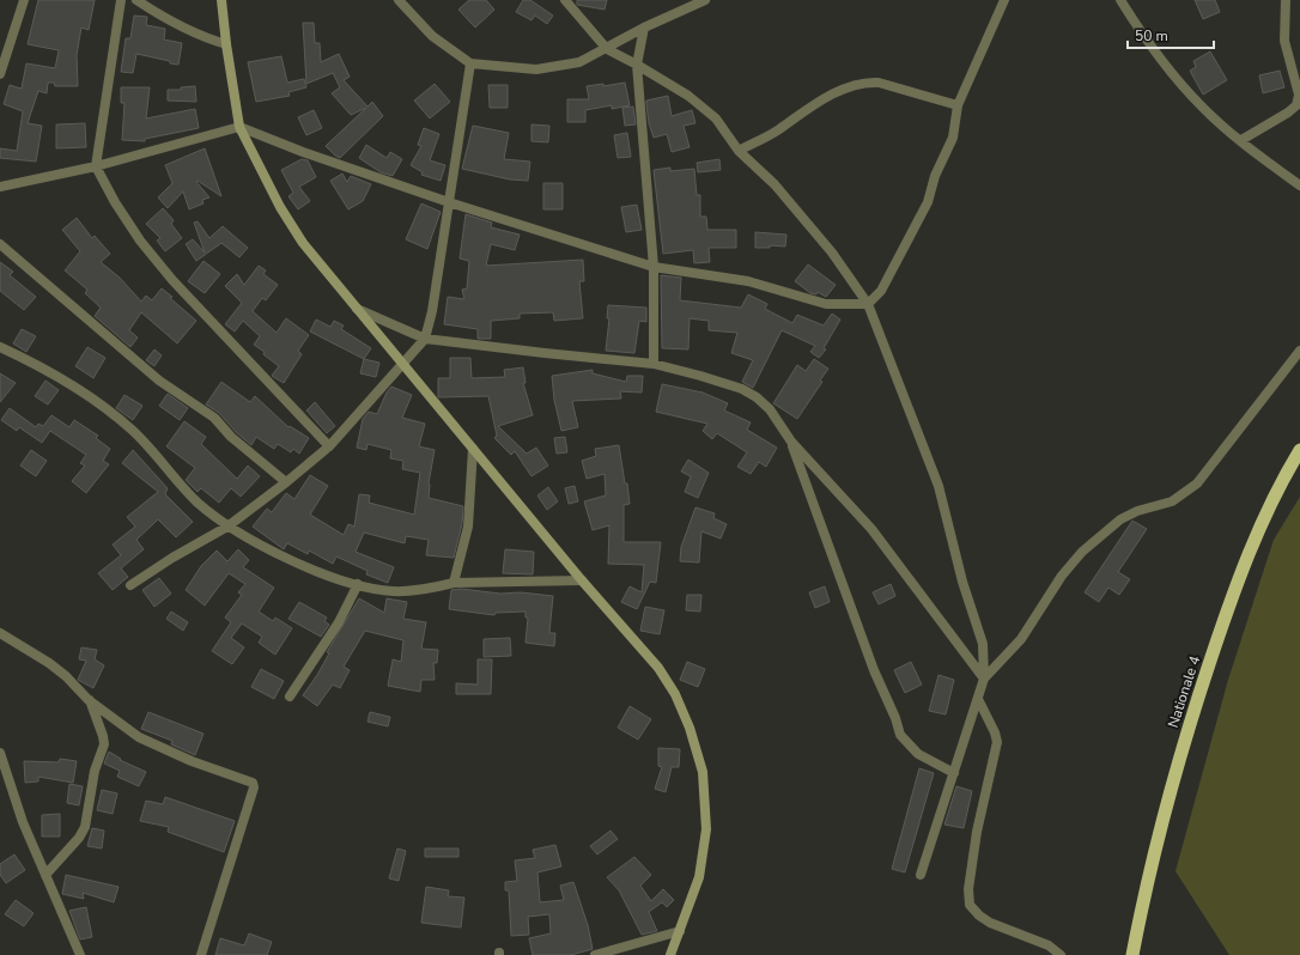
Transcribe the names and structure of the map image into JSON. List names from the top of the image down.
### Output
{
  "streets": {
    "highway": ["Nationale 4"]
  },
  "scale_bar": "50 m"
}
